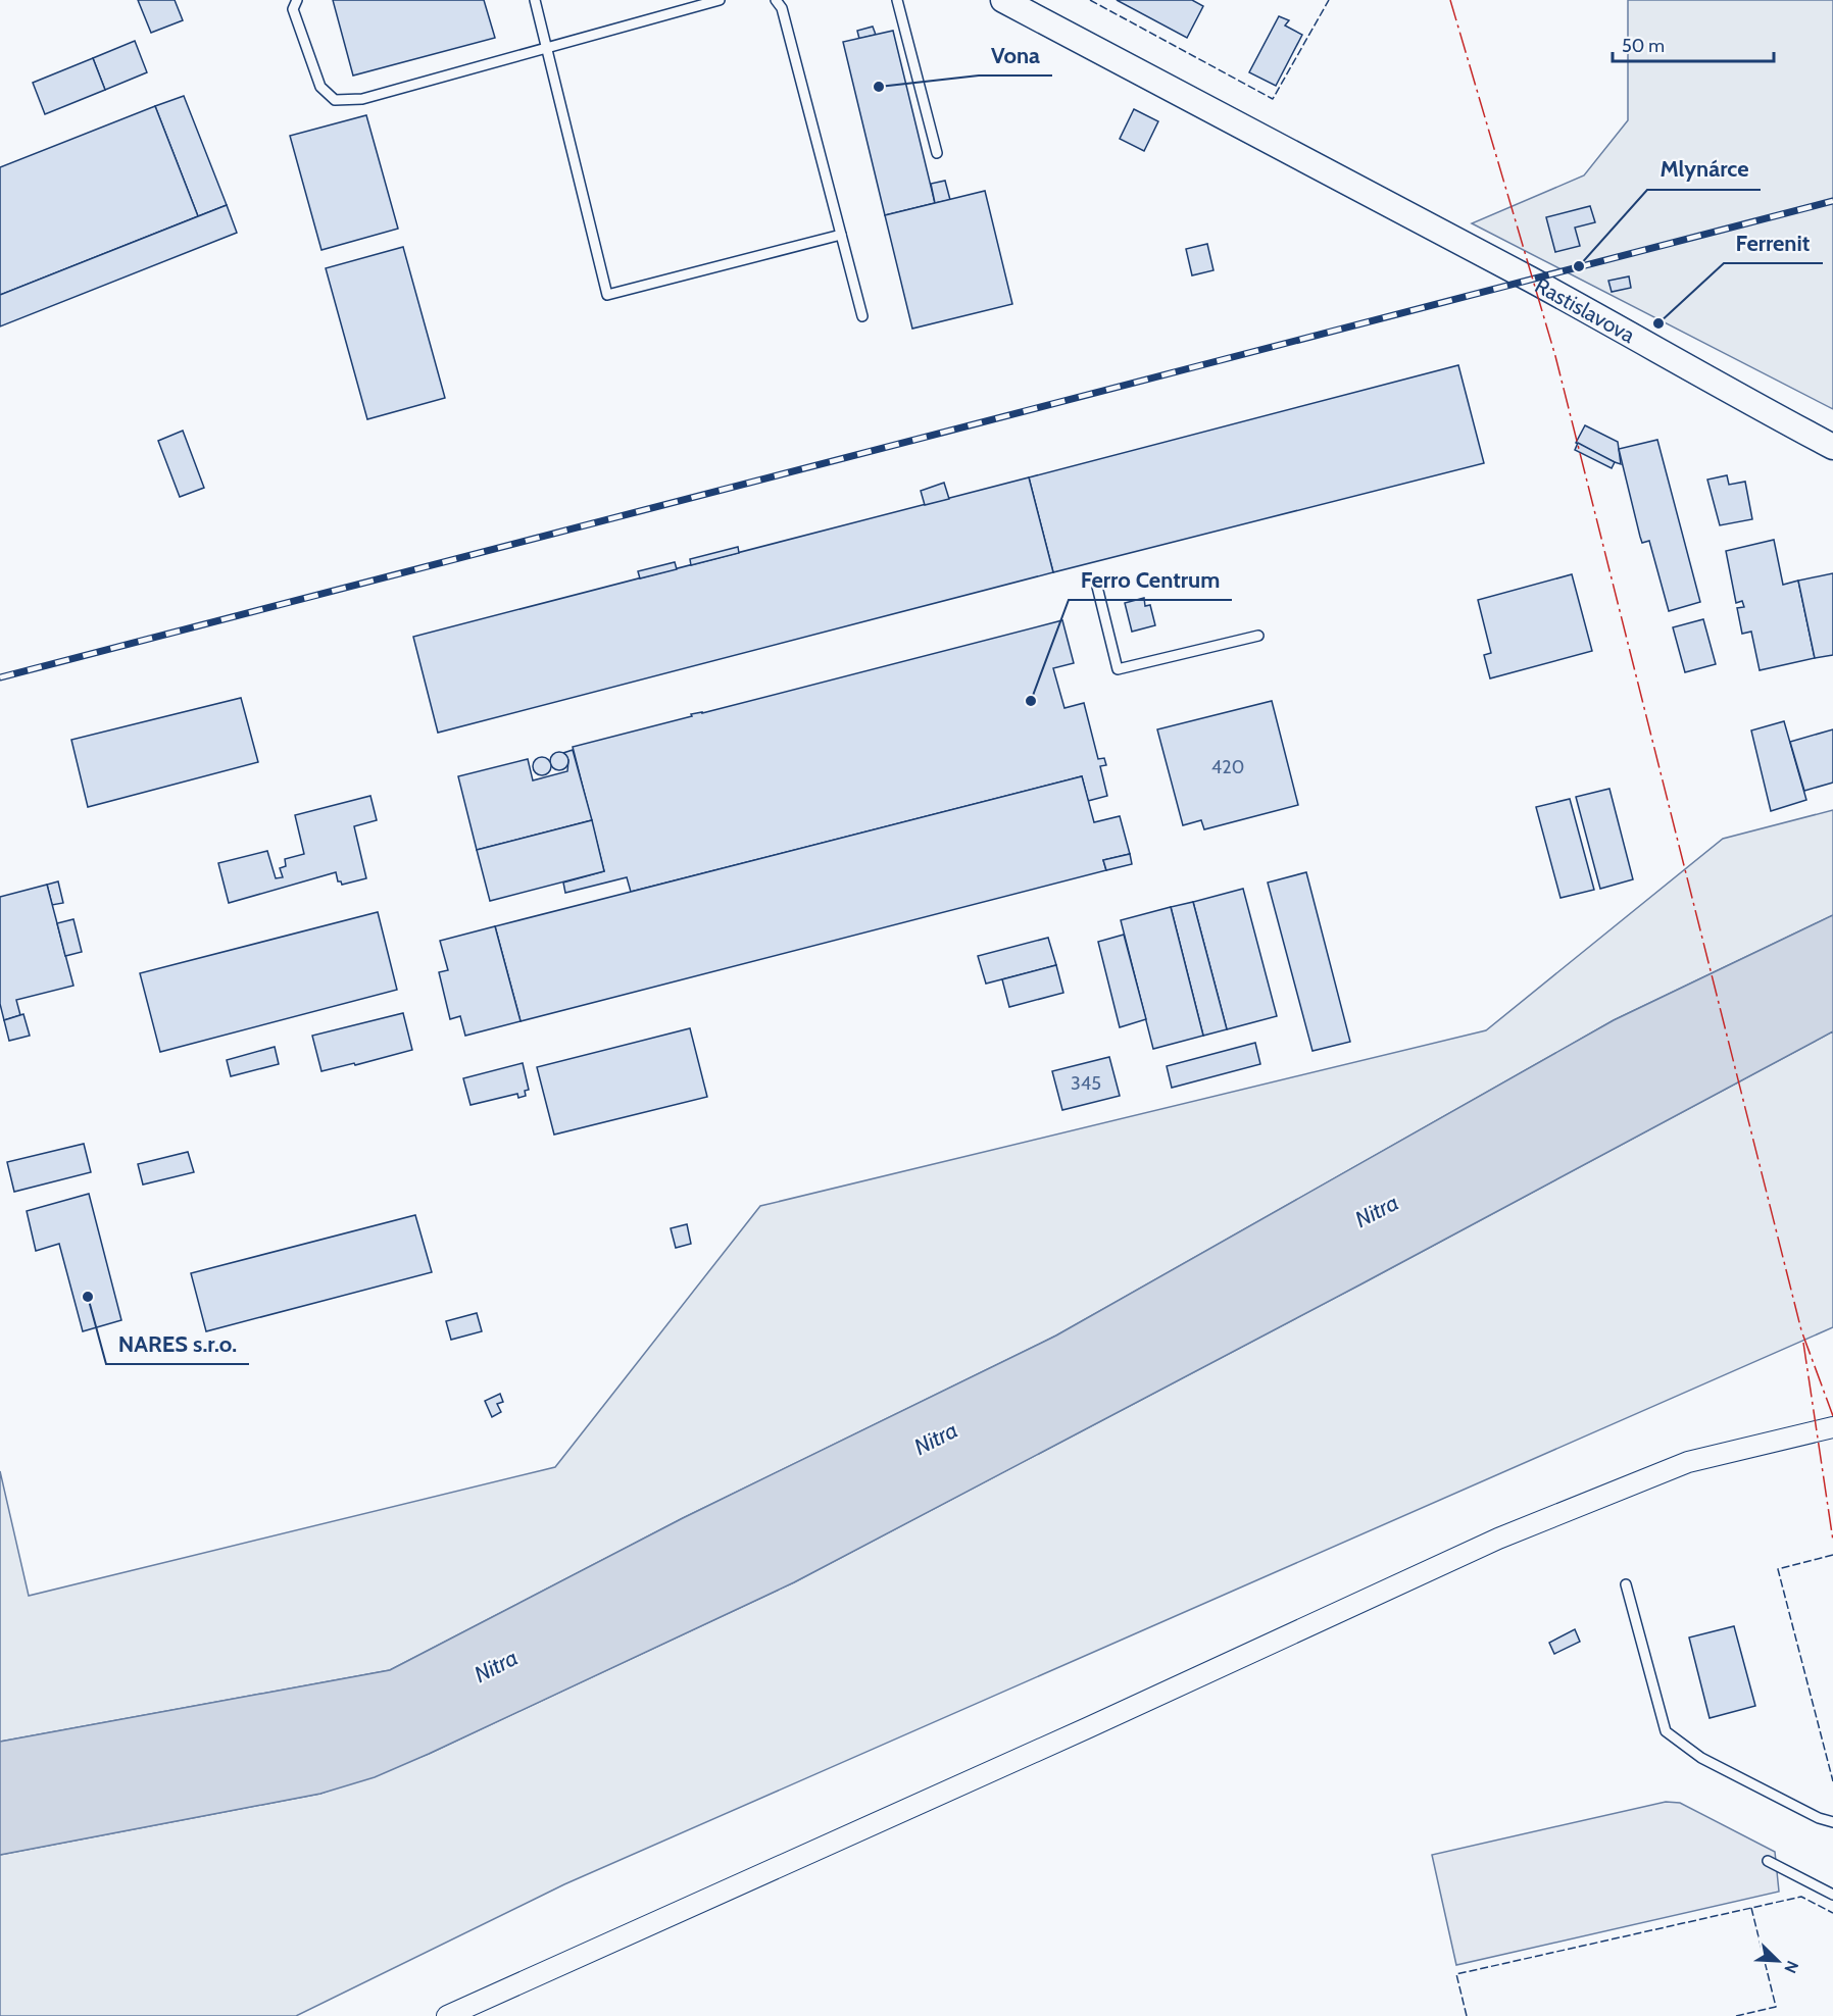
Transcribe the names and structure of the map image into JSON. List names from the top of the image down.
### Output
{
  "streets": {
    "street": ["Rastislavova"]
  },
  "water": ["Nitra"],
  "places": [
    "Vona",
    "Mlynárce",
    "Ferrenit",
    "Ferro Centrum",
    "NARES s.r.o."
  ],
  "house_numbers": ["420", "345"],
  "scale_bar": "50 m",
  "north": "bottom right"
}
